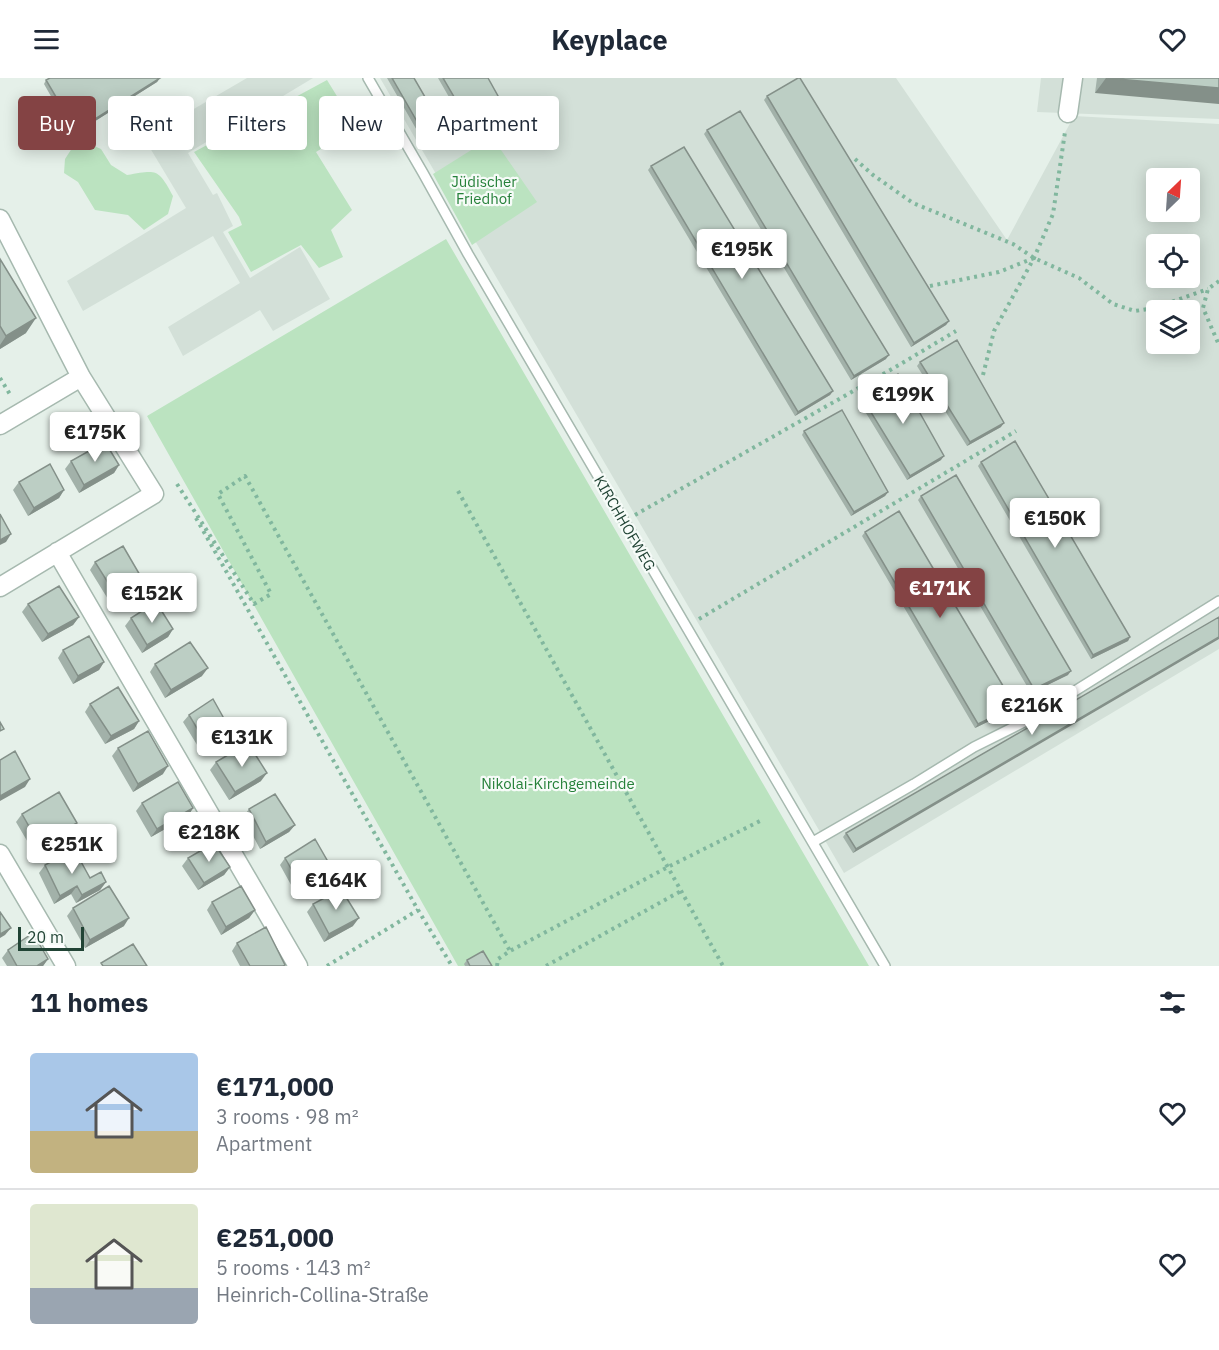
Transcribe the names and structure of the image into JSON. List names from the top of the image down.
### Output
{
  "streets": {
    "lane": ["KIRCHHOFWEG"]
  },
  "parks": ["Jüdischer Friedhof", "Nikolai-Kirchgemeinde"],
  "scale_bar": "20 m",
  "north": "top right",
  "page": {
    "header": "Keyplace",
    "chip": [
      "Buy",
      "Rent",
      "Filters",
      "New",
      "Apartment"
    ],
    "price": [
      "€195K",
      "€199K",
      "€175K",
      "€150K",
      "€171K",
      "€152K",
      "€216K",
      "€131K",
      "€218K",
      "€251K",
      "€164K"
    ],
    "scale": "20 m",
    "heading": "11 homes",
    "list": [
      {
        "name": "€171,000",
        "note": "3 rooms · 98 m² · Apartment"
      },
      {
        "name": "€251,000",
        "note": "5 rooms · 143 m² · Heinrich-Collina-Straße"
      }
    ]
  }
}
